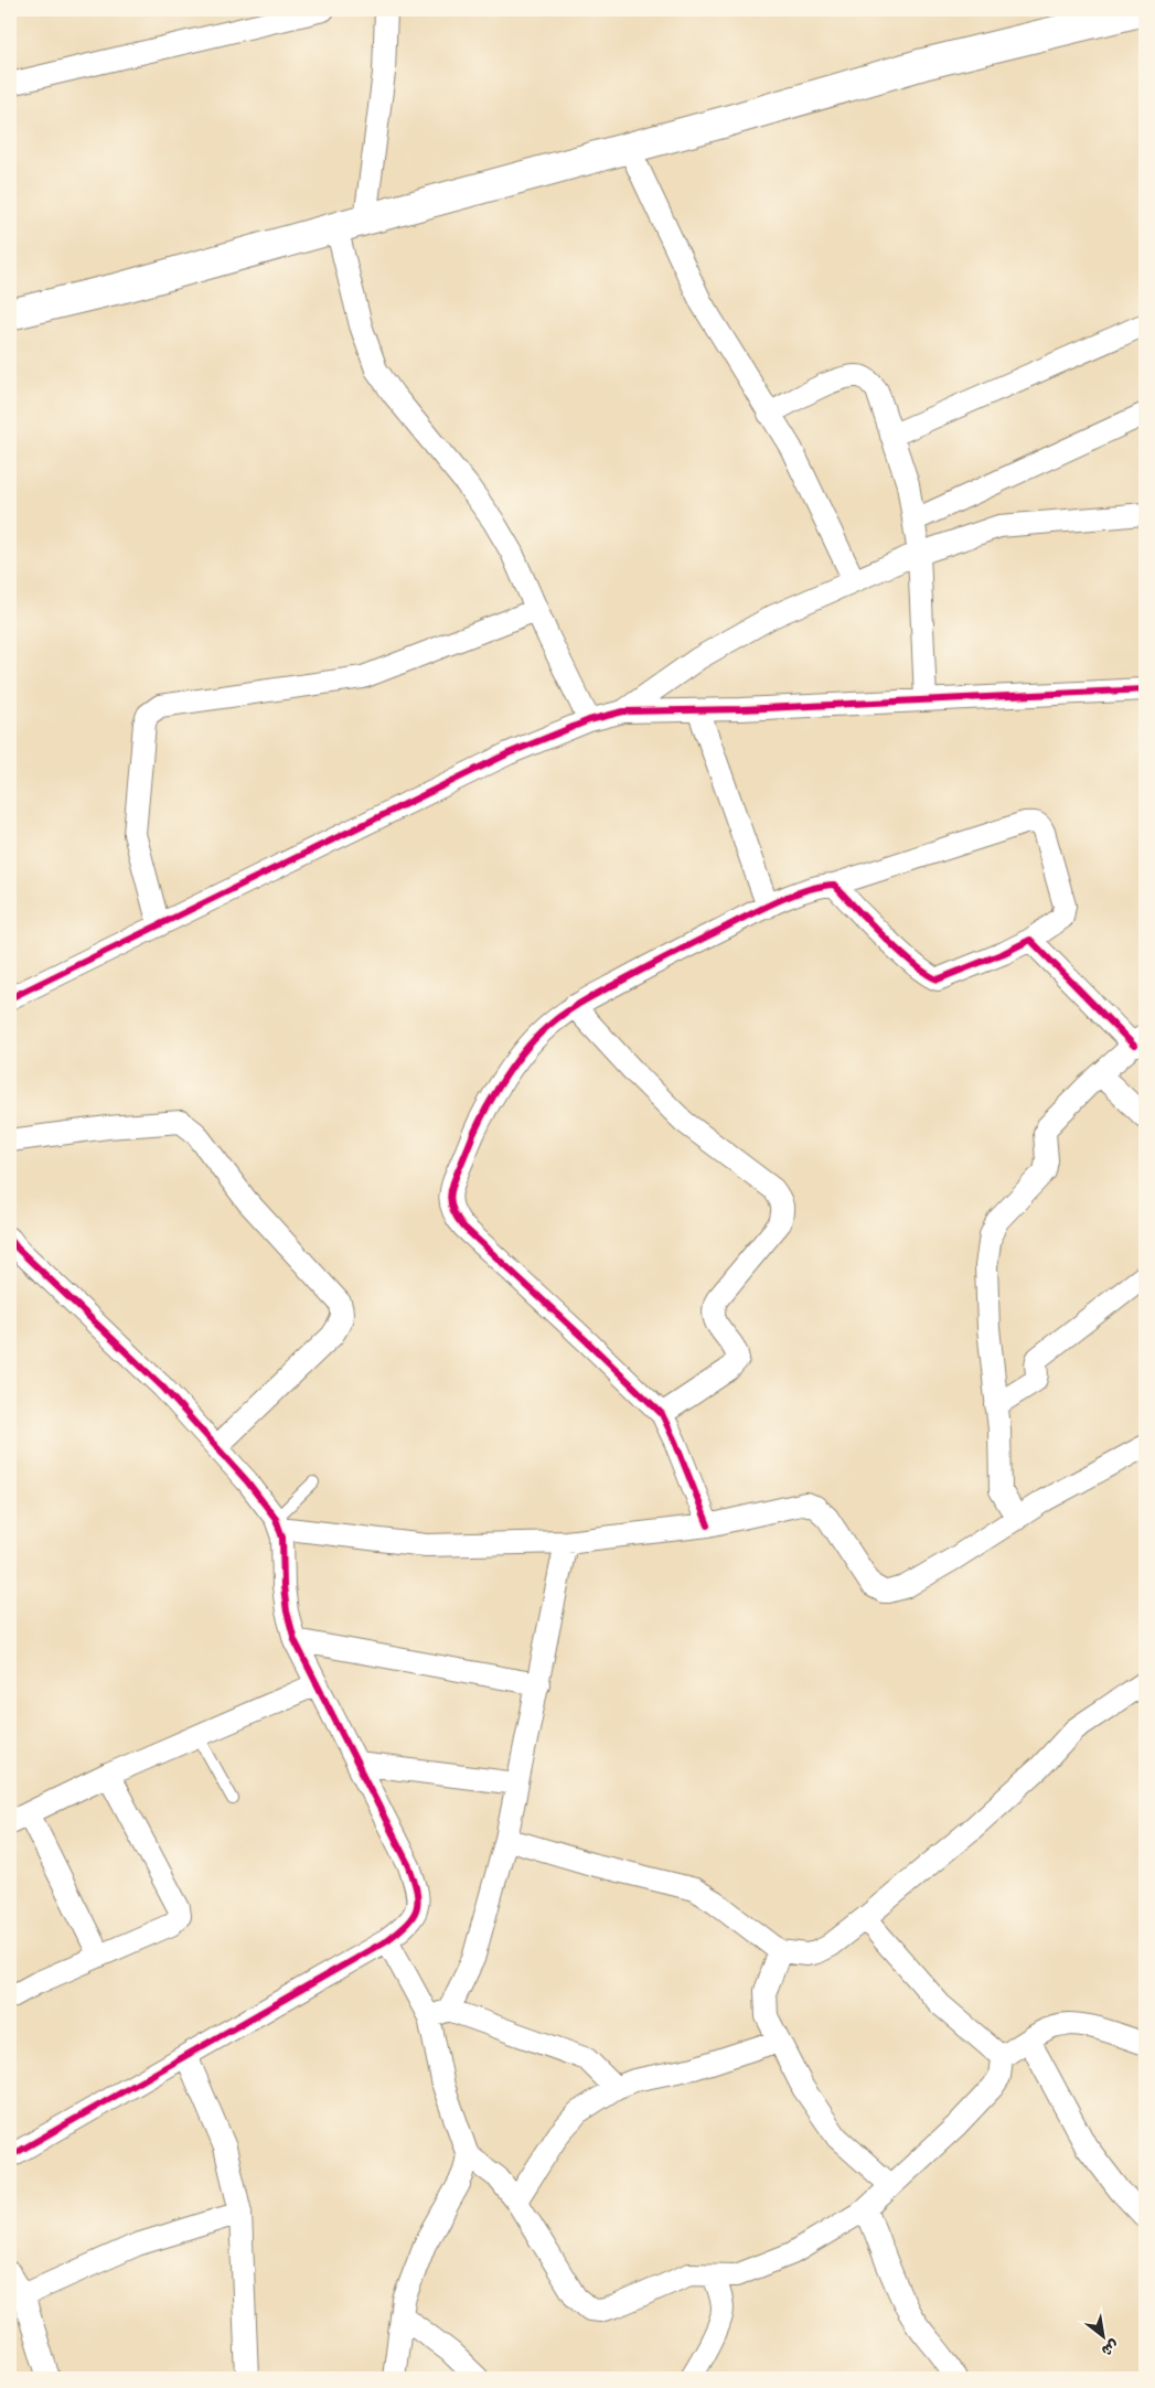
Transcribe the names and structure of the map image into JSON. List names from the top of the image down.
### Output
{
  "north": "bottom right"
}
